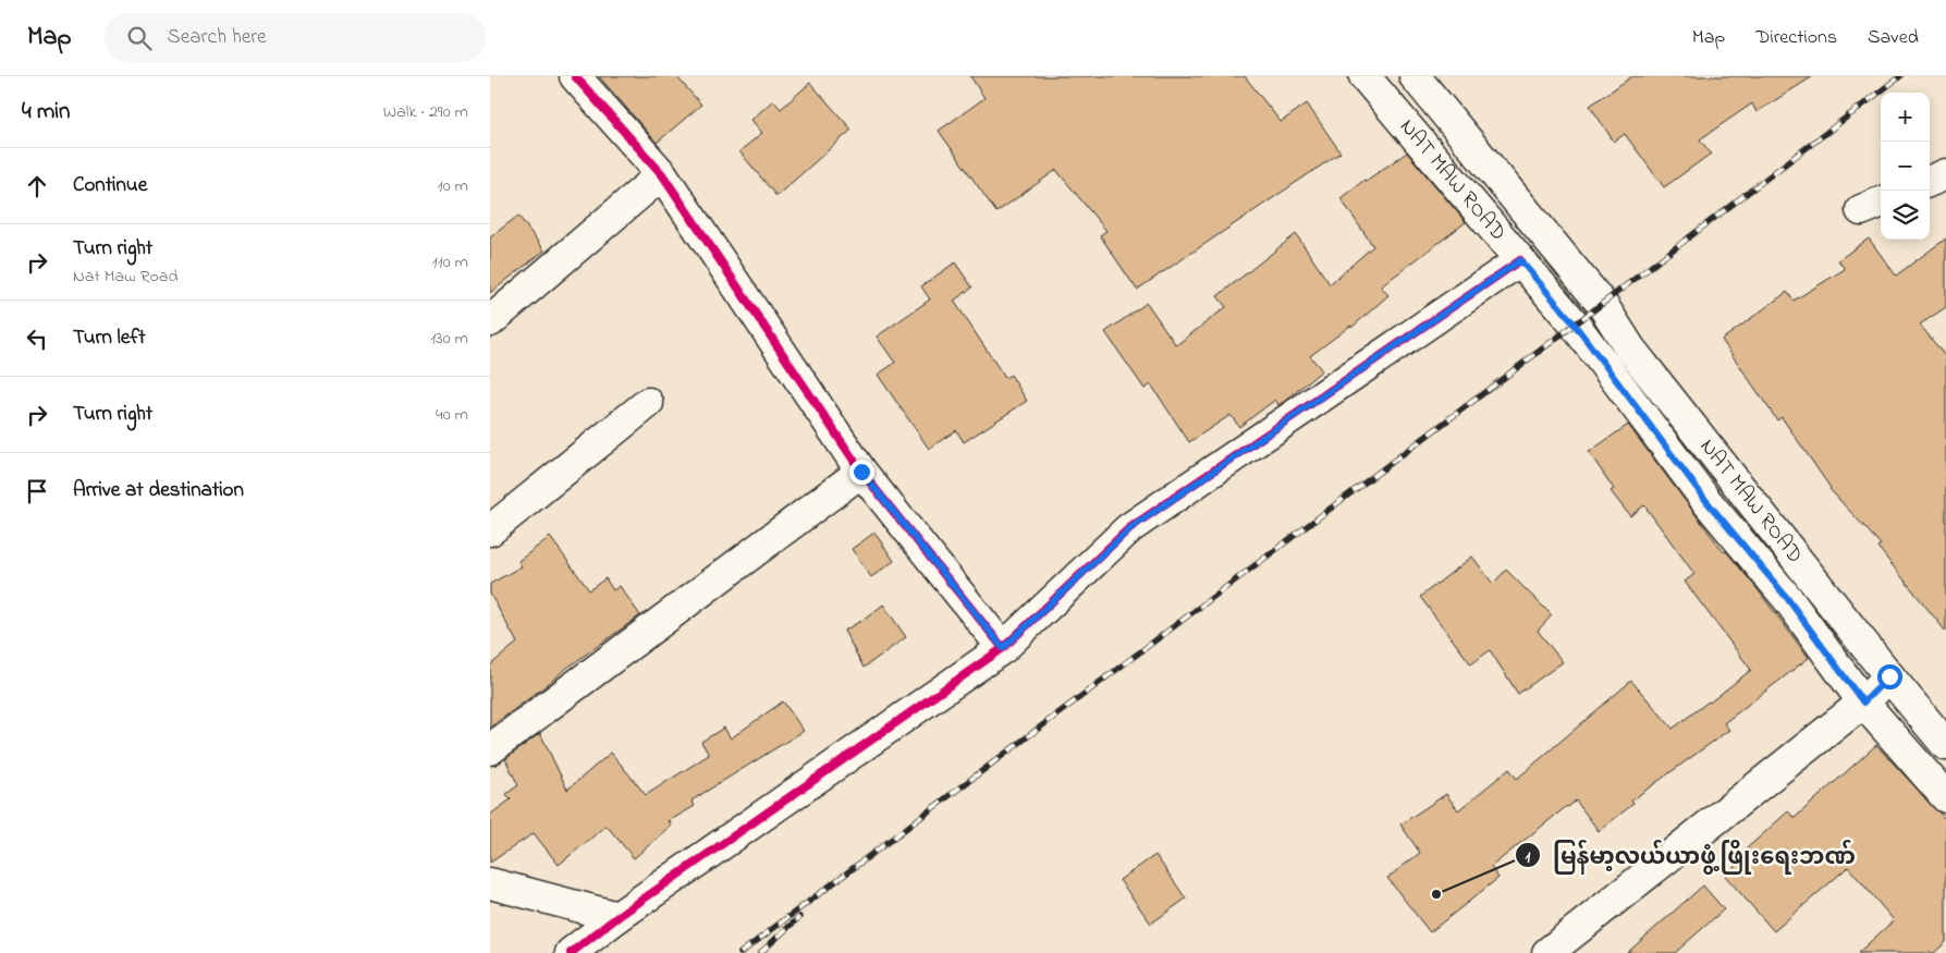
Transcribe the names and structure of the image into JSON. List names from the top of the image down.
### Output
{
  "streets": {
    "street": ["NAT MAW ROAD"]
  },
  "places": ["မြန်မာ့လယ်ယာဖွံ့ဖြိုးရေးဘဏ်"],
  "page": {
    "header": "Map",
    "search": "Search here",
    "nav": ["Map", "Directions", "Saved"],
    "heading": ["4 min", "Walk · 290 m"],
    "map_buttons": ["+", "−"],
    "list": [
      ["Continue", "10 m"],
      ["Turn right", "Nat Maw Road", "110 m"],
      ["Turn left", "130 m"],
      ["Turn right", "40 m"],
      "Arrive at destination"
    ]
  }
}
